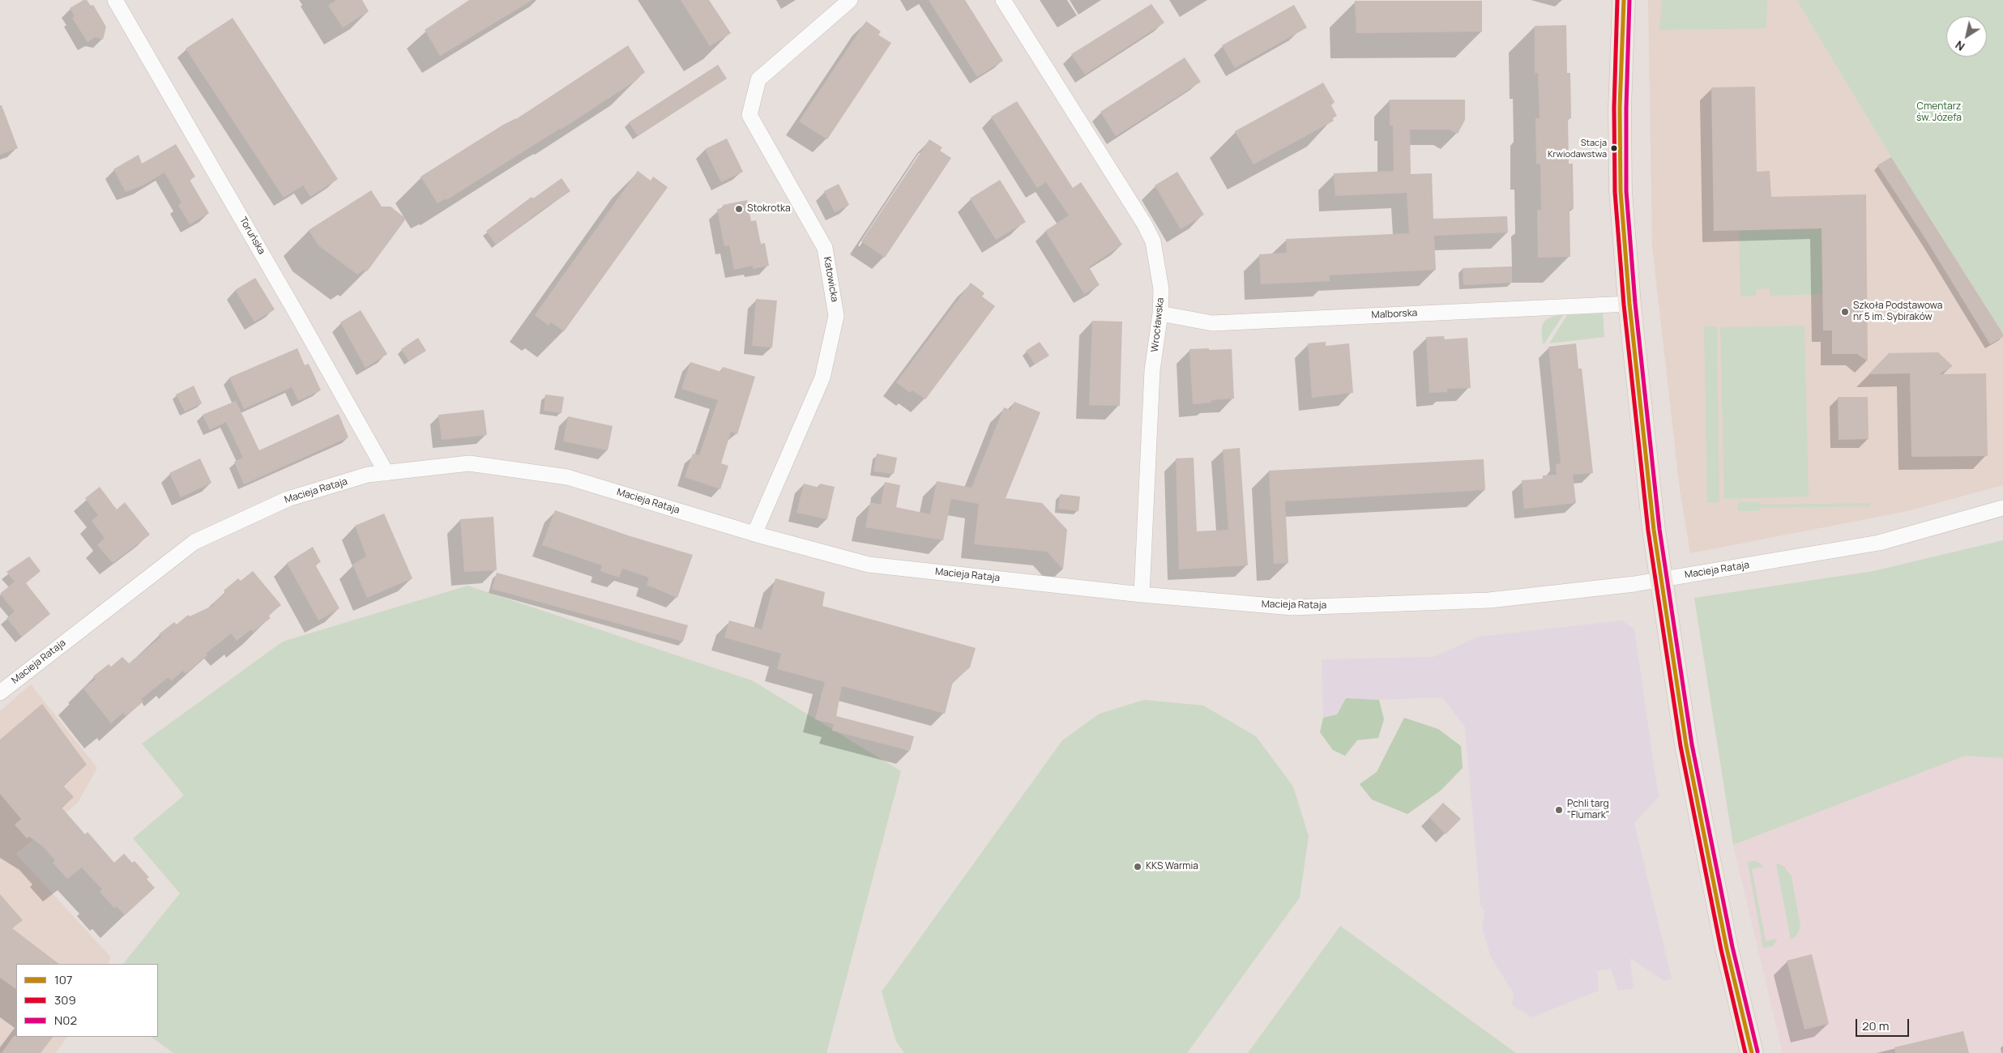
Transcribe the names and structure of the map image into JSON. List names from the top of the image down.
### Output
{
  "streets": {
    "street": [
      "Toruńska",
      "Katowicka",
      "Malborska",
      "Wrocławska",
      "Macieja Rataja"
    ]
  },
  "crossings": [
    ["Toruńska", "Macieja Rataja"],
    ["Katowicka", "Macieja Rataja"],
    ["Malborska", "Wrocławska"],
    ["Wrocławska", "Macieja Rataja"]
  ],
  "parks": ["Cmentarz św. Józefa"],
  "places": [
    "Stacja Krwiodawstwa",
    "Stokrotka",
    "Szkoła Podstawowa nr 5 im. Sybiraków",
    "Pchli targ \"Flumark\"",
    "KKS Warmia"
  ],
  "lines": ["transit line 107", "transit line 309", "transit line N02"],
  "legend": ["107", "309", "N02"],
  "scale_bar": "20 m",
  "north": "bottom left"
}
